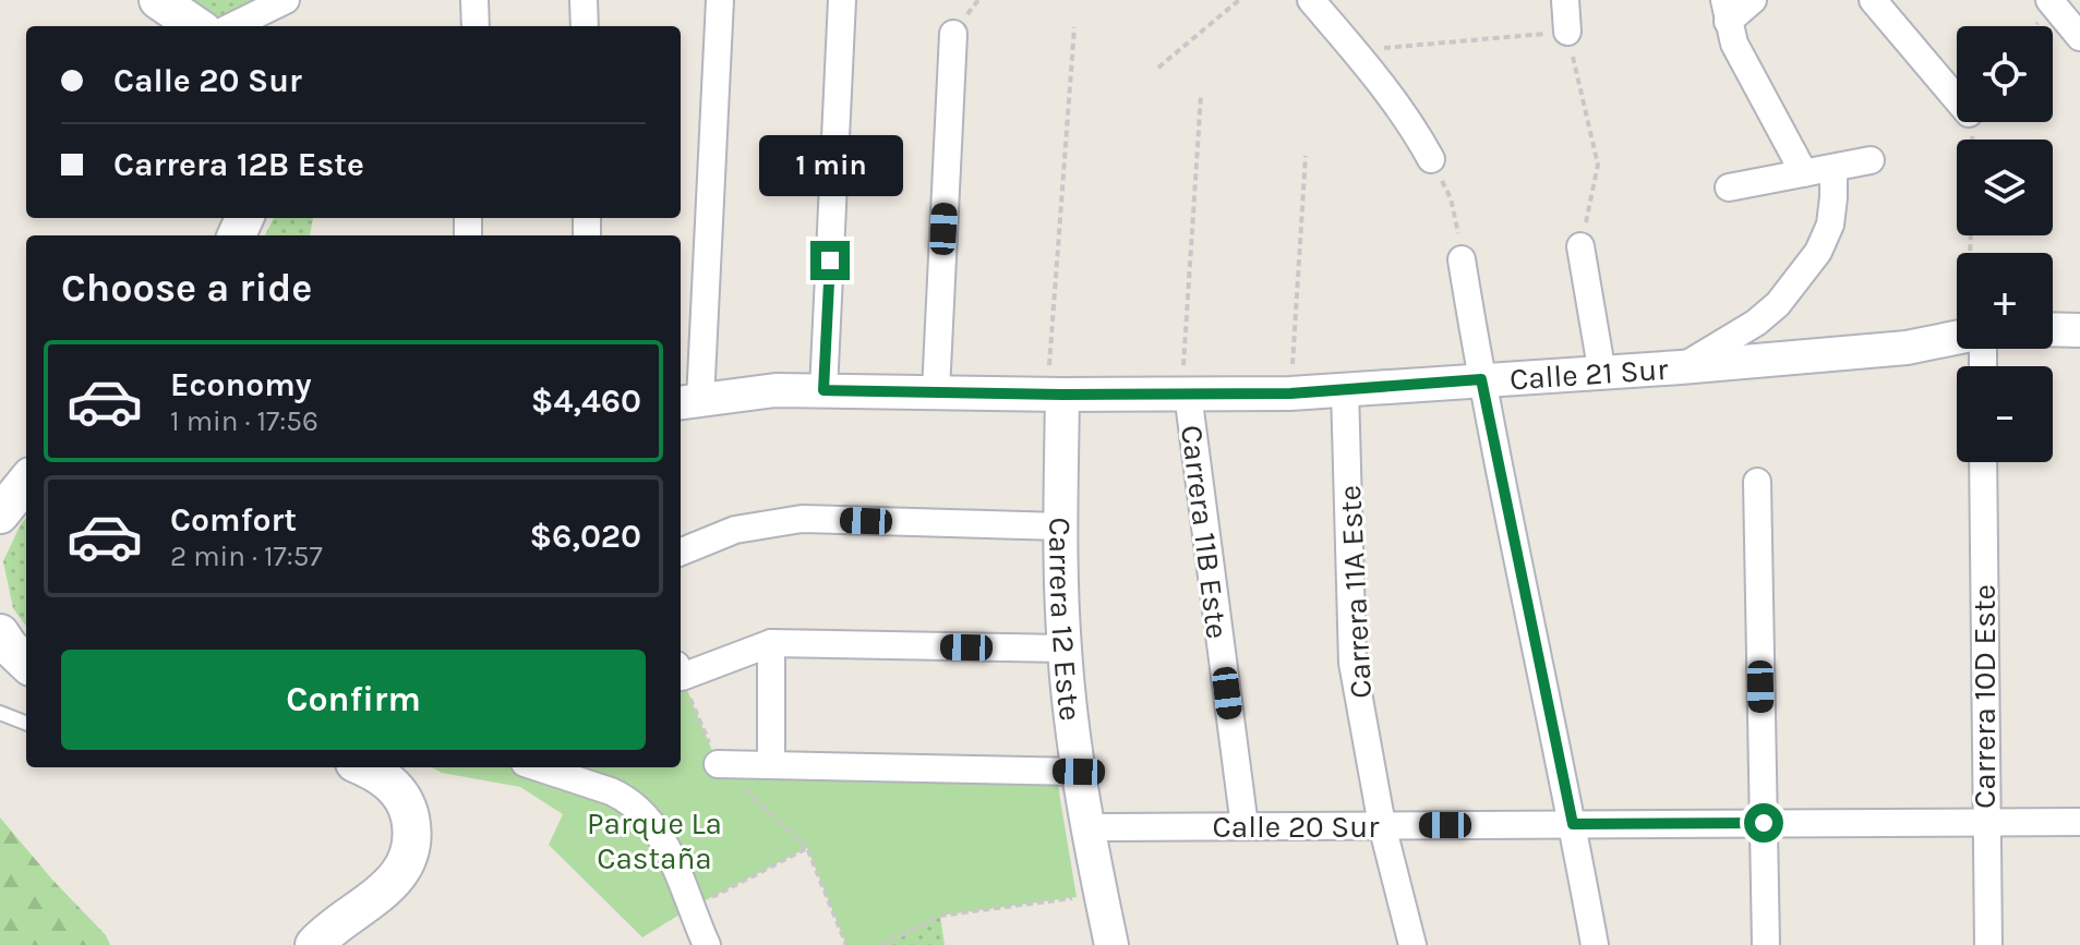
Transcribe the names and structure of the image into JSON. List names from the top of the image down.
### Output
{
  "streets": {
    "street": [
      "Calle 21 Sur",
      "Carrera 11B Este",
      "Carrera 11A Este",
      "Carrera 12 Este",
      "Carrera 10D Este",
      "Calle 20 Sur"
    ]
  },
  "crossings": [
    ["Calle 21 Sur", "Carrera 11B Este"],
    ["Calle 21 Sur", "Carrera 11A Este"],
    ["Calle 21 Sur", "Carrera 12 Este"],
    ["Carrera 11B Este", "Calle 20 Sur"],
    ["Carrera 11A Este", "Calle 20 Sur"],
    ["Carrera 12 Este", "Calle 20 Sur"],
    ["Carrera 10D Este", "Calle 20 Sur"]
  ],
  "parks": ["Parque La Castaña"],
  "page": {
    "map_buttons": ["+", "−"],
    "banner": ["Calle 20 Sur", "Carrera 12B Este"],
    "bubble": "1 min",
    "heading": "Choose a ride",
    "list": [
      {
        "name": "Economy",
        "note": "1 min · 17:56",
        "value": "$4,460"
      },
      {
        "name": "Comfort",
        "note": "2 min · 17:57",
        "value": "$6,020"
      }
    ],
    "buttons": "Confirm"
  }
}
